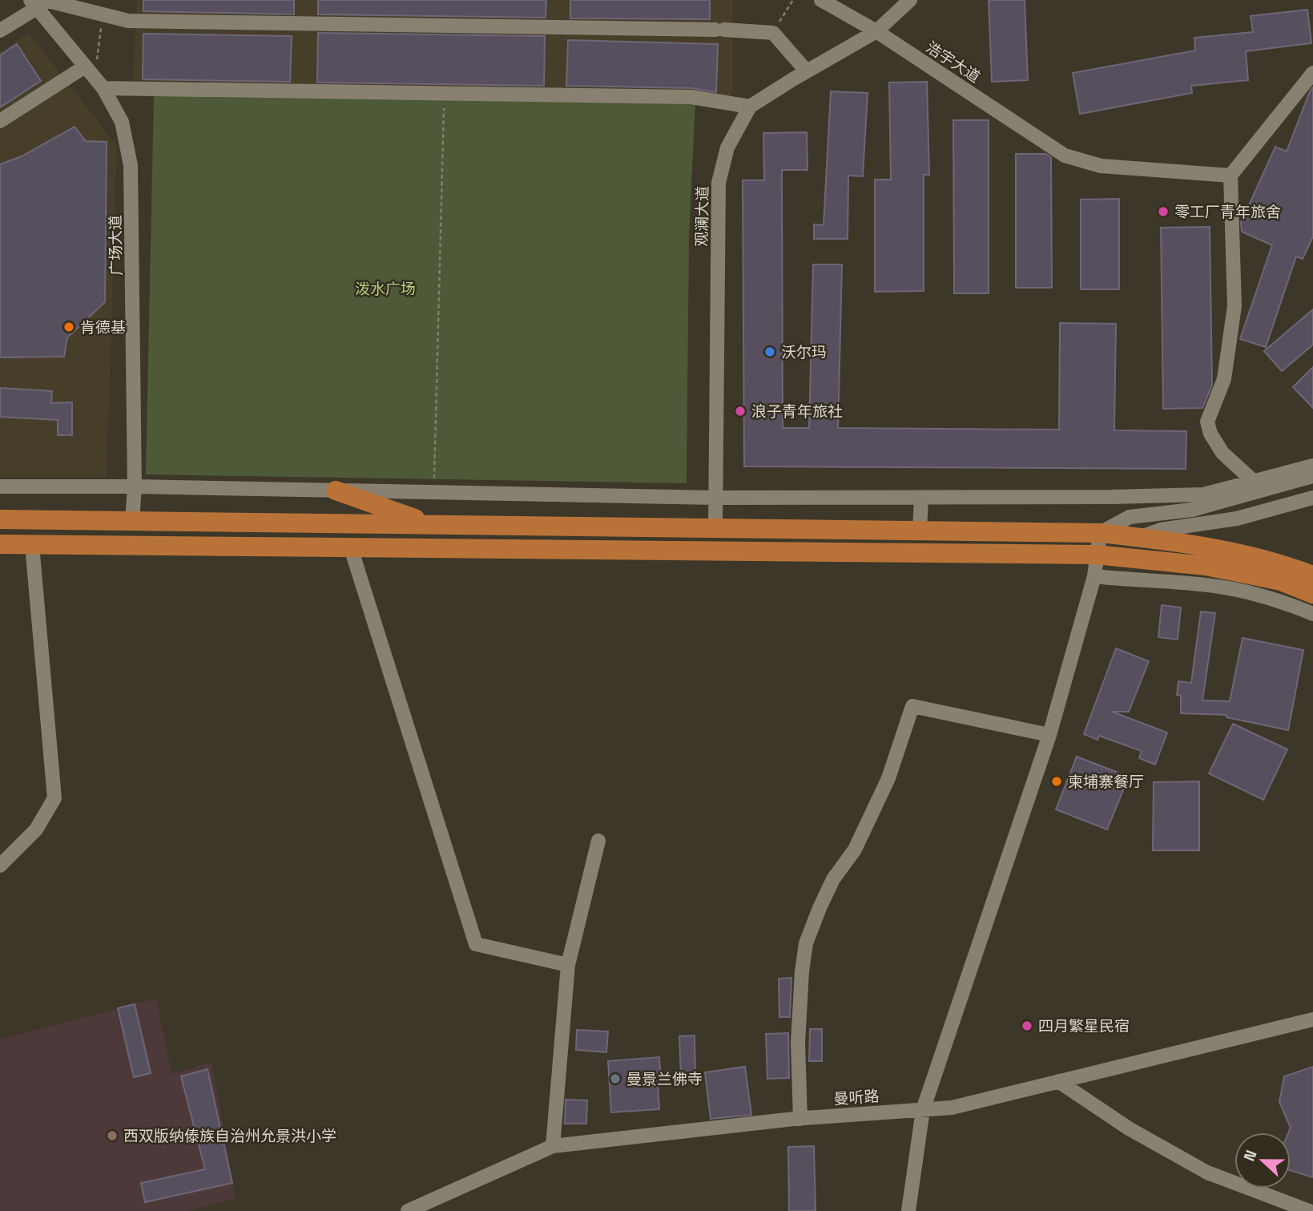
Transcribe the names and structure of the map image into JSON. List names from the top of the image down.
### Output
{
  "streets": {
    "street": [
      "浩宇大道",
      "观澜大道",
      "广场大道",
      "曼听路"
    ]
  },
  "crossings": [
    ["浩宇大道", "观澜大道"]
  ],
  "parks": ["泼水广场"],
  "places": [
    "零工厂青年旅舍",
    "肯德基",
    "沃尔玛",
    "浪子青年旅社",
    "柬埔寨餐厅",
    "四月繁星民宿",
    "曼景兰佛寺",
    "西双版纳傣族自治州允景洪小学"
  ],
  "north": "left"
}
